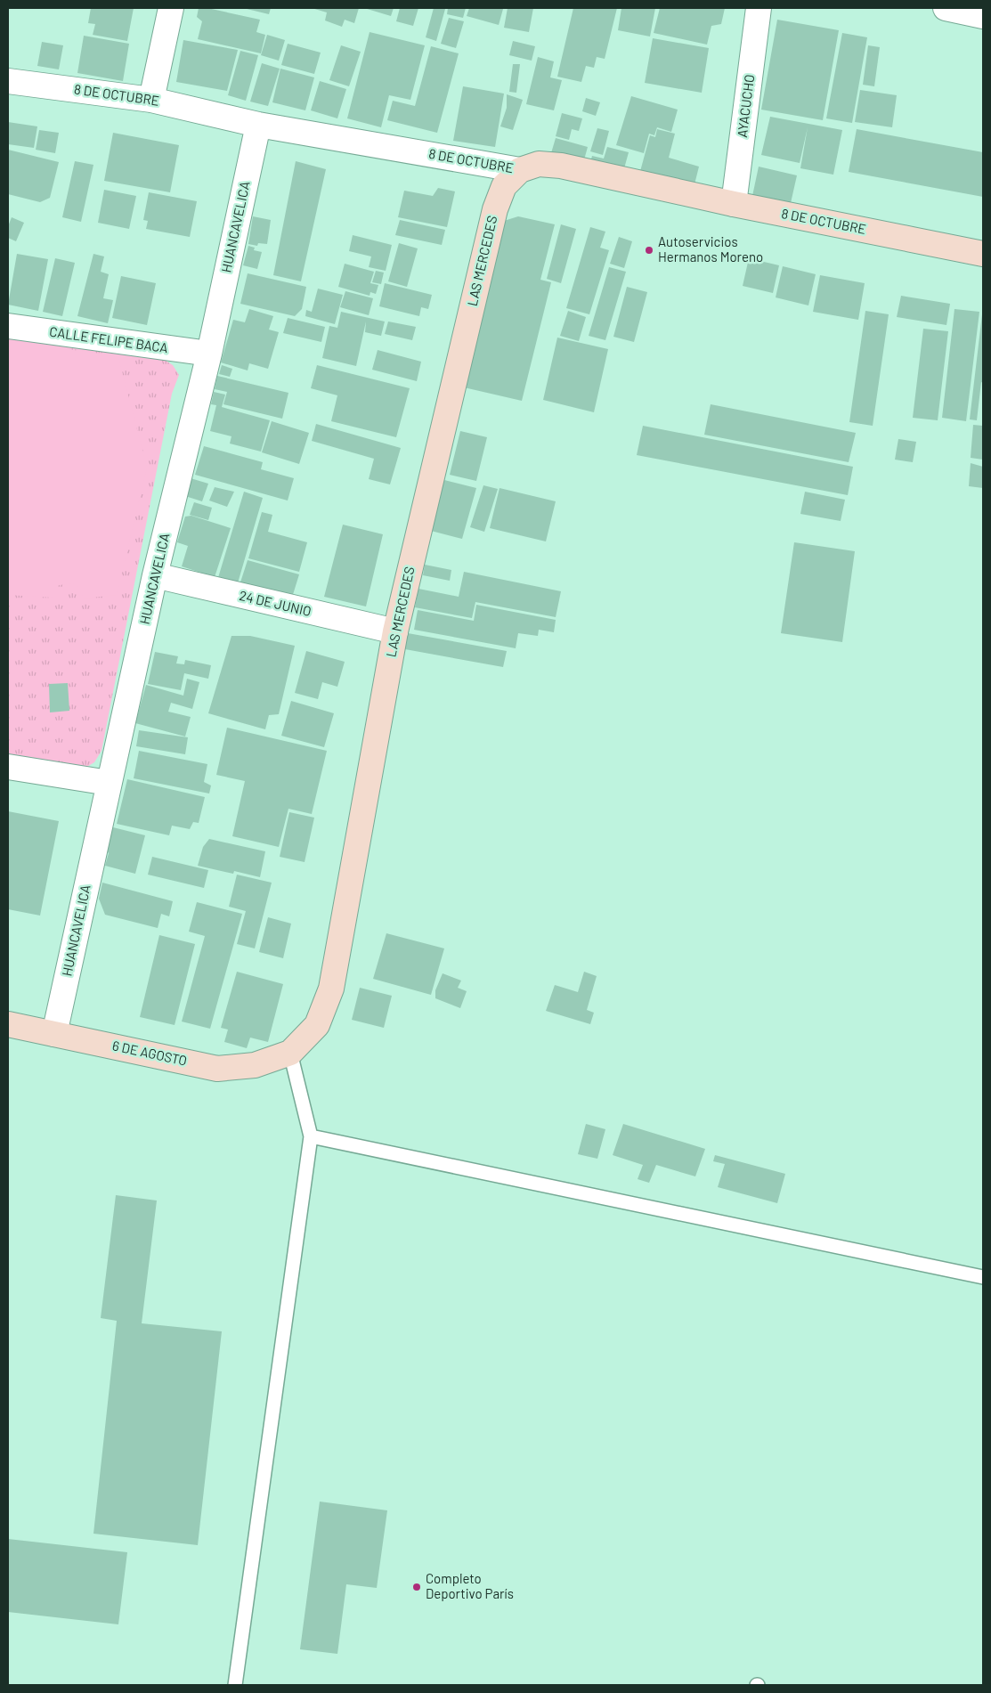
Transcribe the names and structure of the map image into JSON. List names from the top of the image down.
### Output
{
  "streets": {
    "street": [
      "8 DE OCTUBRE",
      "AYACUCHO",
      "HUANCAVELICA",
      "LAS MERCEDES",
      "CALLE FELIPE BACA",
      "24 DE JUNIO",
      "6 DE AGOSTO"
    ]
  },
  "crossings": [
    ["8 DE OCTUBRE", "AYACUCHO"],
    ["8 DE OCTUBRE", "HUANCAVELICA"],
    ["8 DE OCTUBRE", "LAS MERCEDES"],
    ["HUANCAVELICA", "CALLE FELIPE BACA"],
    ["HUANCAVELICA", "24 DE JUNIO"],
    ["HUANCAVELICA", "6 DE AGOSTO"],
    ["LAS MERCEDES", "24 DE JUNIO"],
    ["LAS MERCEDES", "6 DE AGOSTO"]
  ],
  "places": ["Autoservicios Hermanos Moreno", "Completo Deportivo París"]
}
